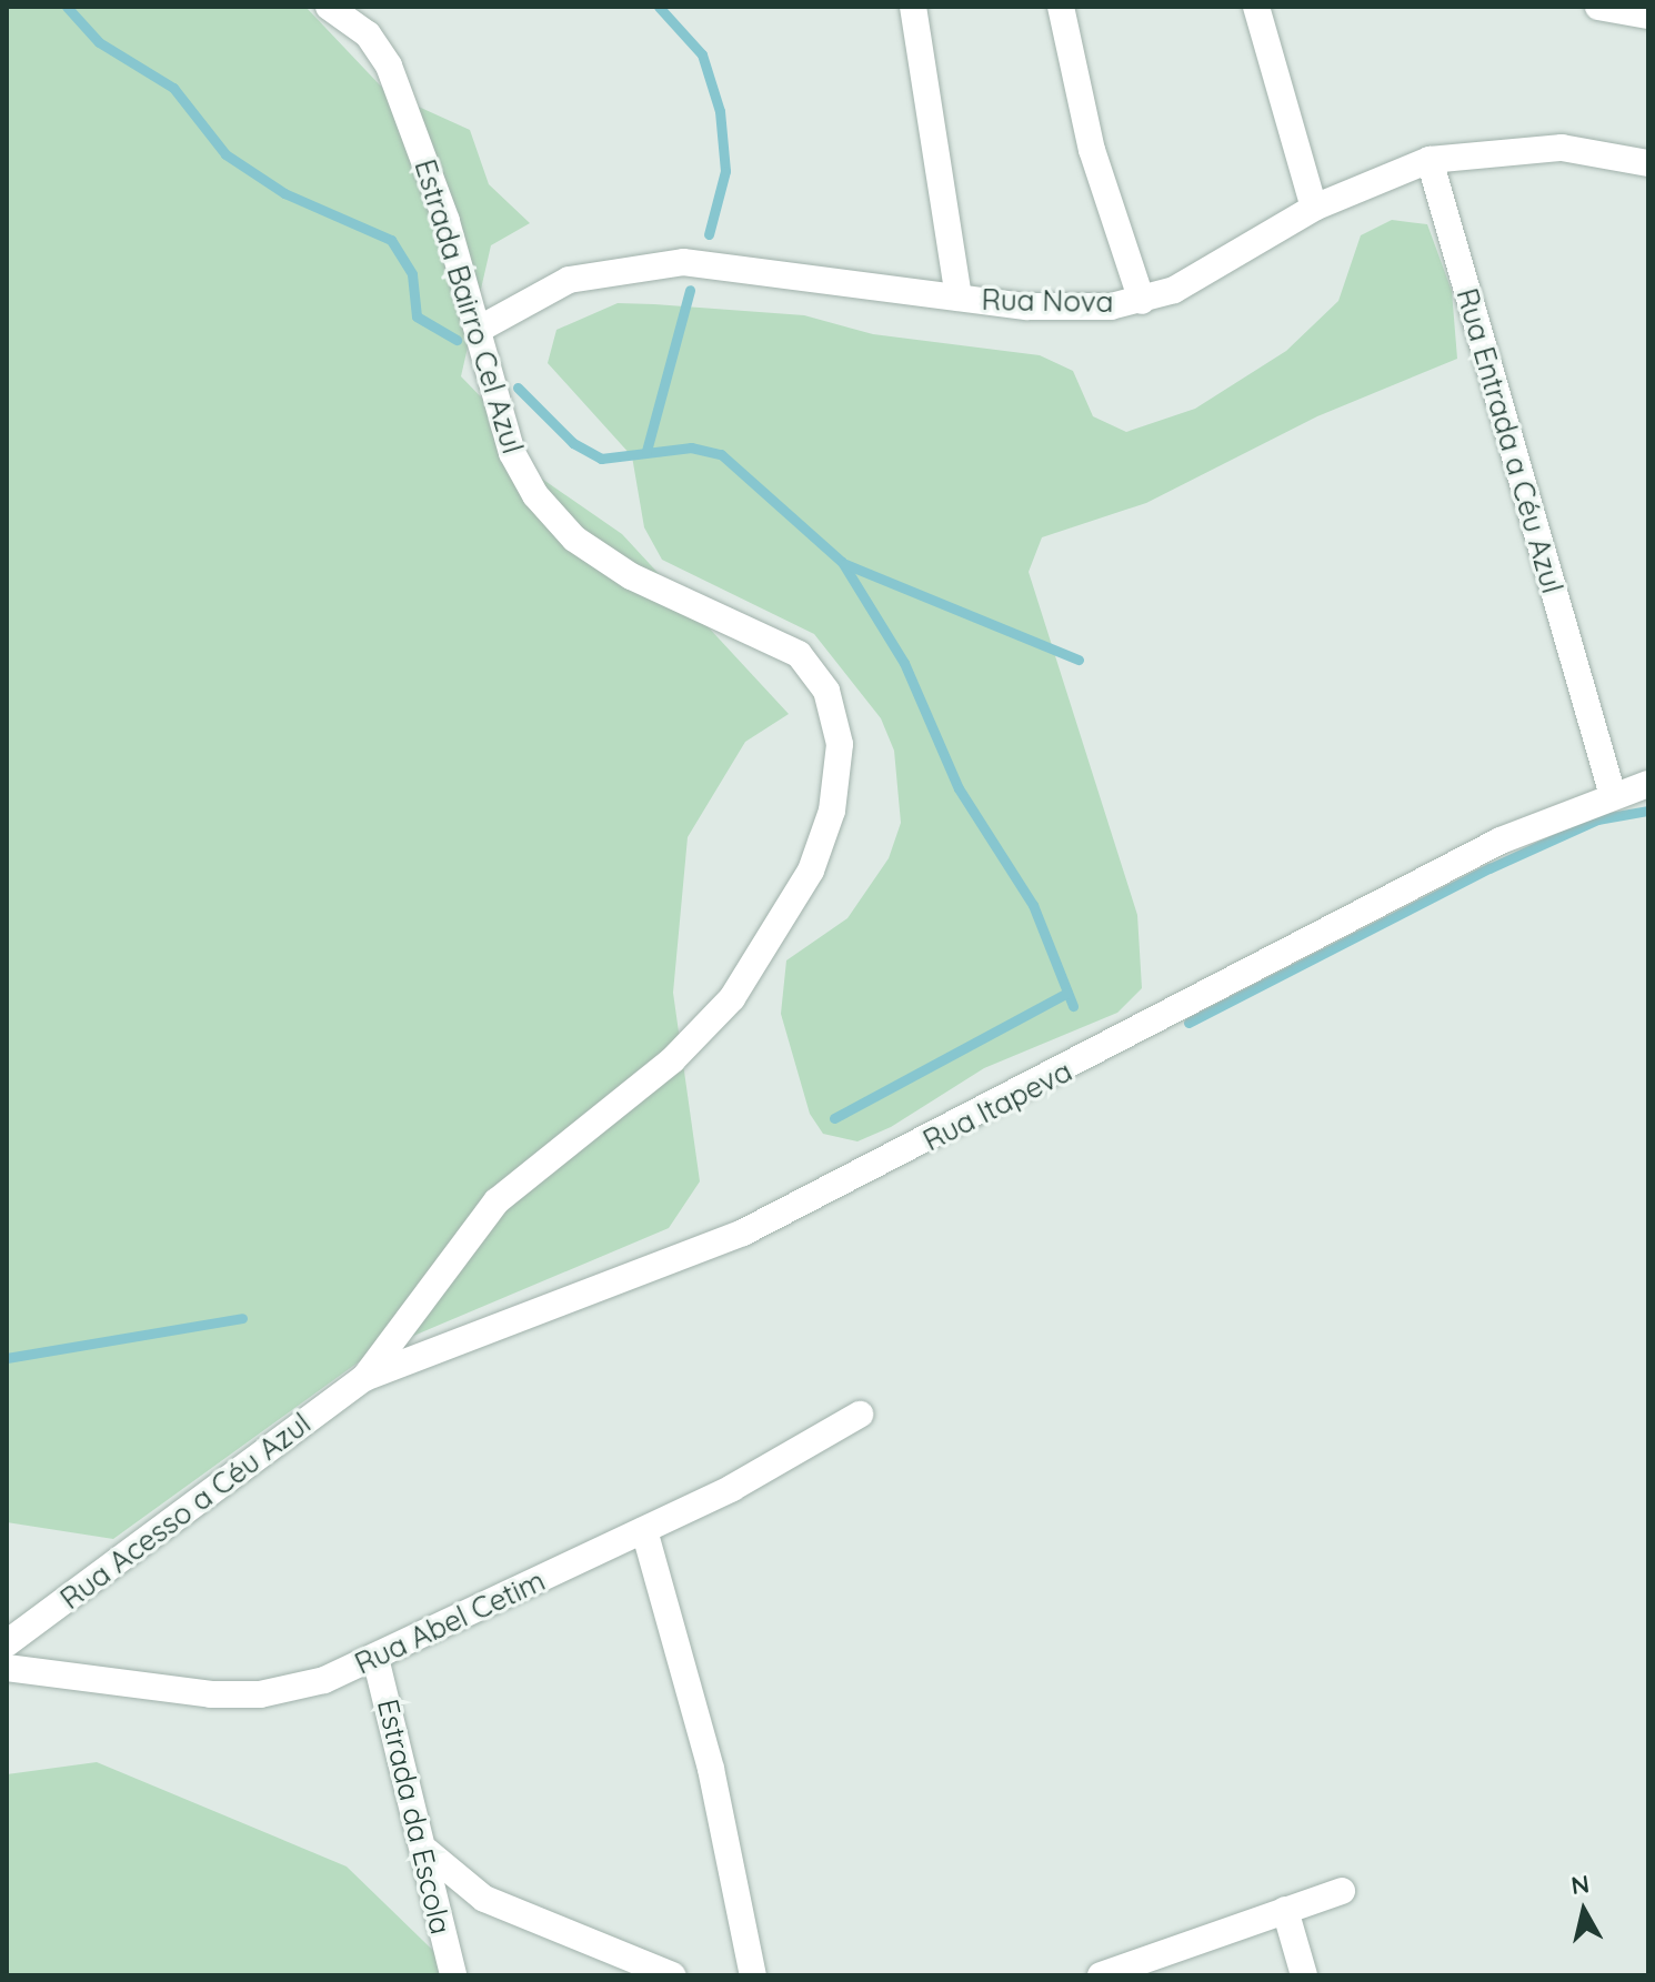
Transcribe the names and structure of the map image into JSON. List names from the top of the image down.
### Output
{
  "streets": {
    "street": [
      "Rua Nova",
      "Estrada Bairro Cel Azul",
      "Rua Entrada a Céu Azul",
      "Rua Itapeva",
      "Rua Acesso a Céu Azul",
      "Rua Abel Cetim",
      "Estrada da Escola"
    ]
  },
  "crossings": [
    ["Rua Nova", "Estrada Bairro Cel Azul"],
    ["Rua Nova", "Rua Entrada a Céu Azul"],
    ["Estrada Bairro Cel Azul", "Rua Itapeva"],
    ["Estrada Bairro Cel Azul", "Rua Acesso a Céu Azul"],
    ["Rua Entrada a Céu Azul", "Rua Itapeva"],
    ["Rua Itapeva", "Rua Acesso a Céu Azul"],
    ["Rua Abel Cetim", "Estrada da Escola"]
  ],
  "north": "top"
}
